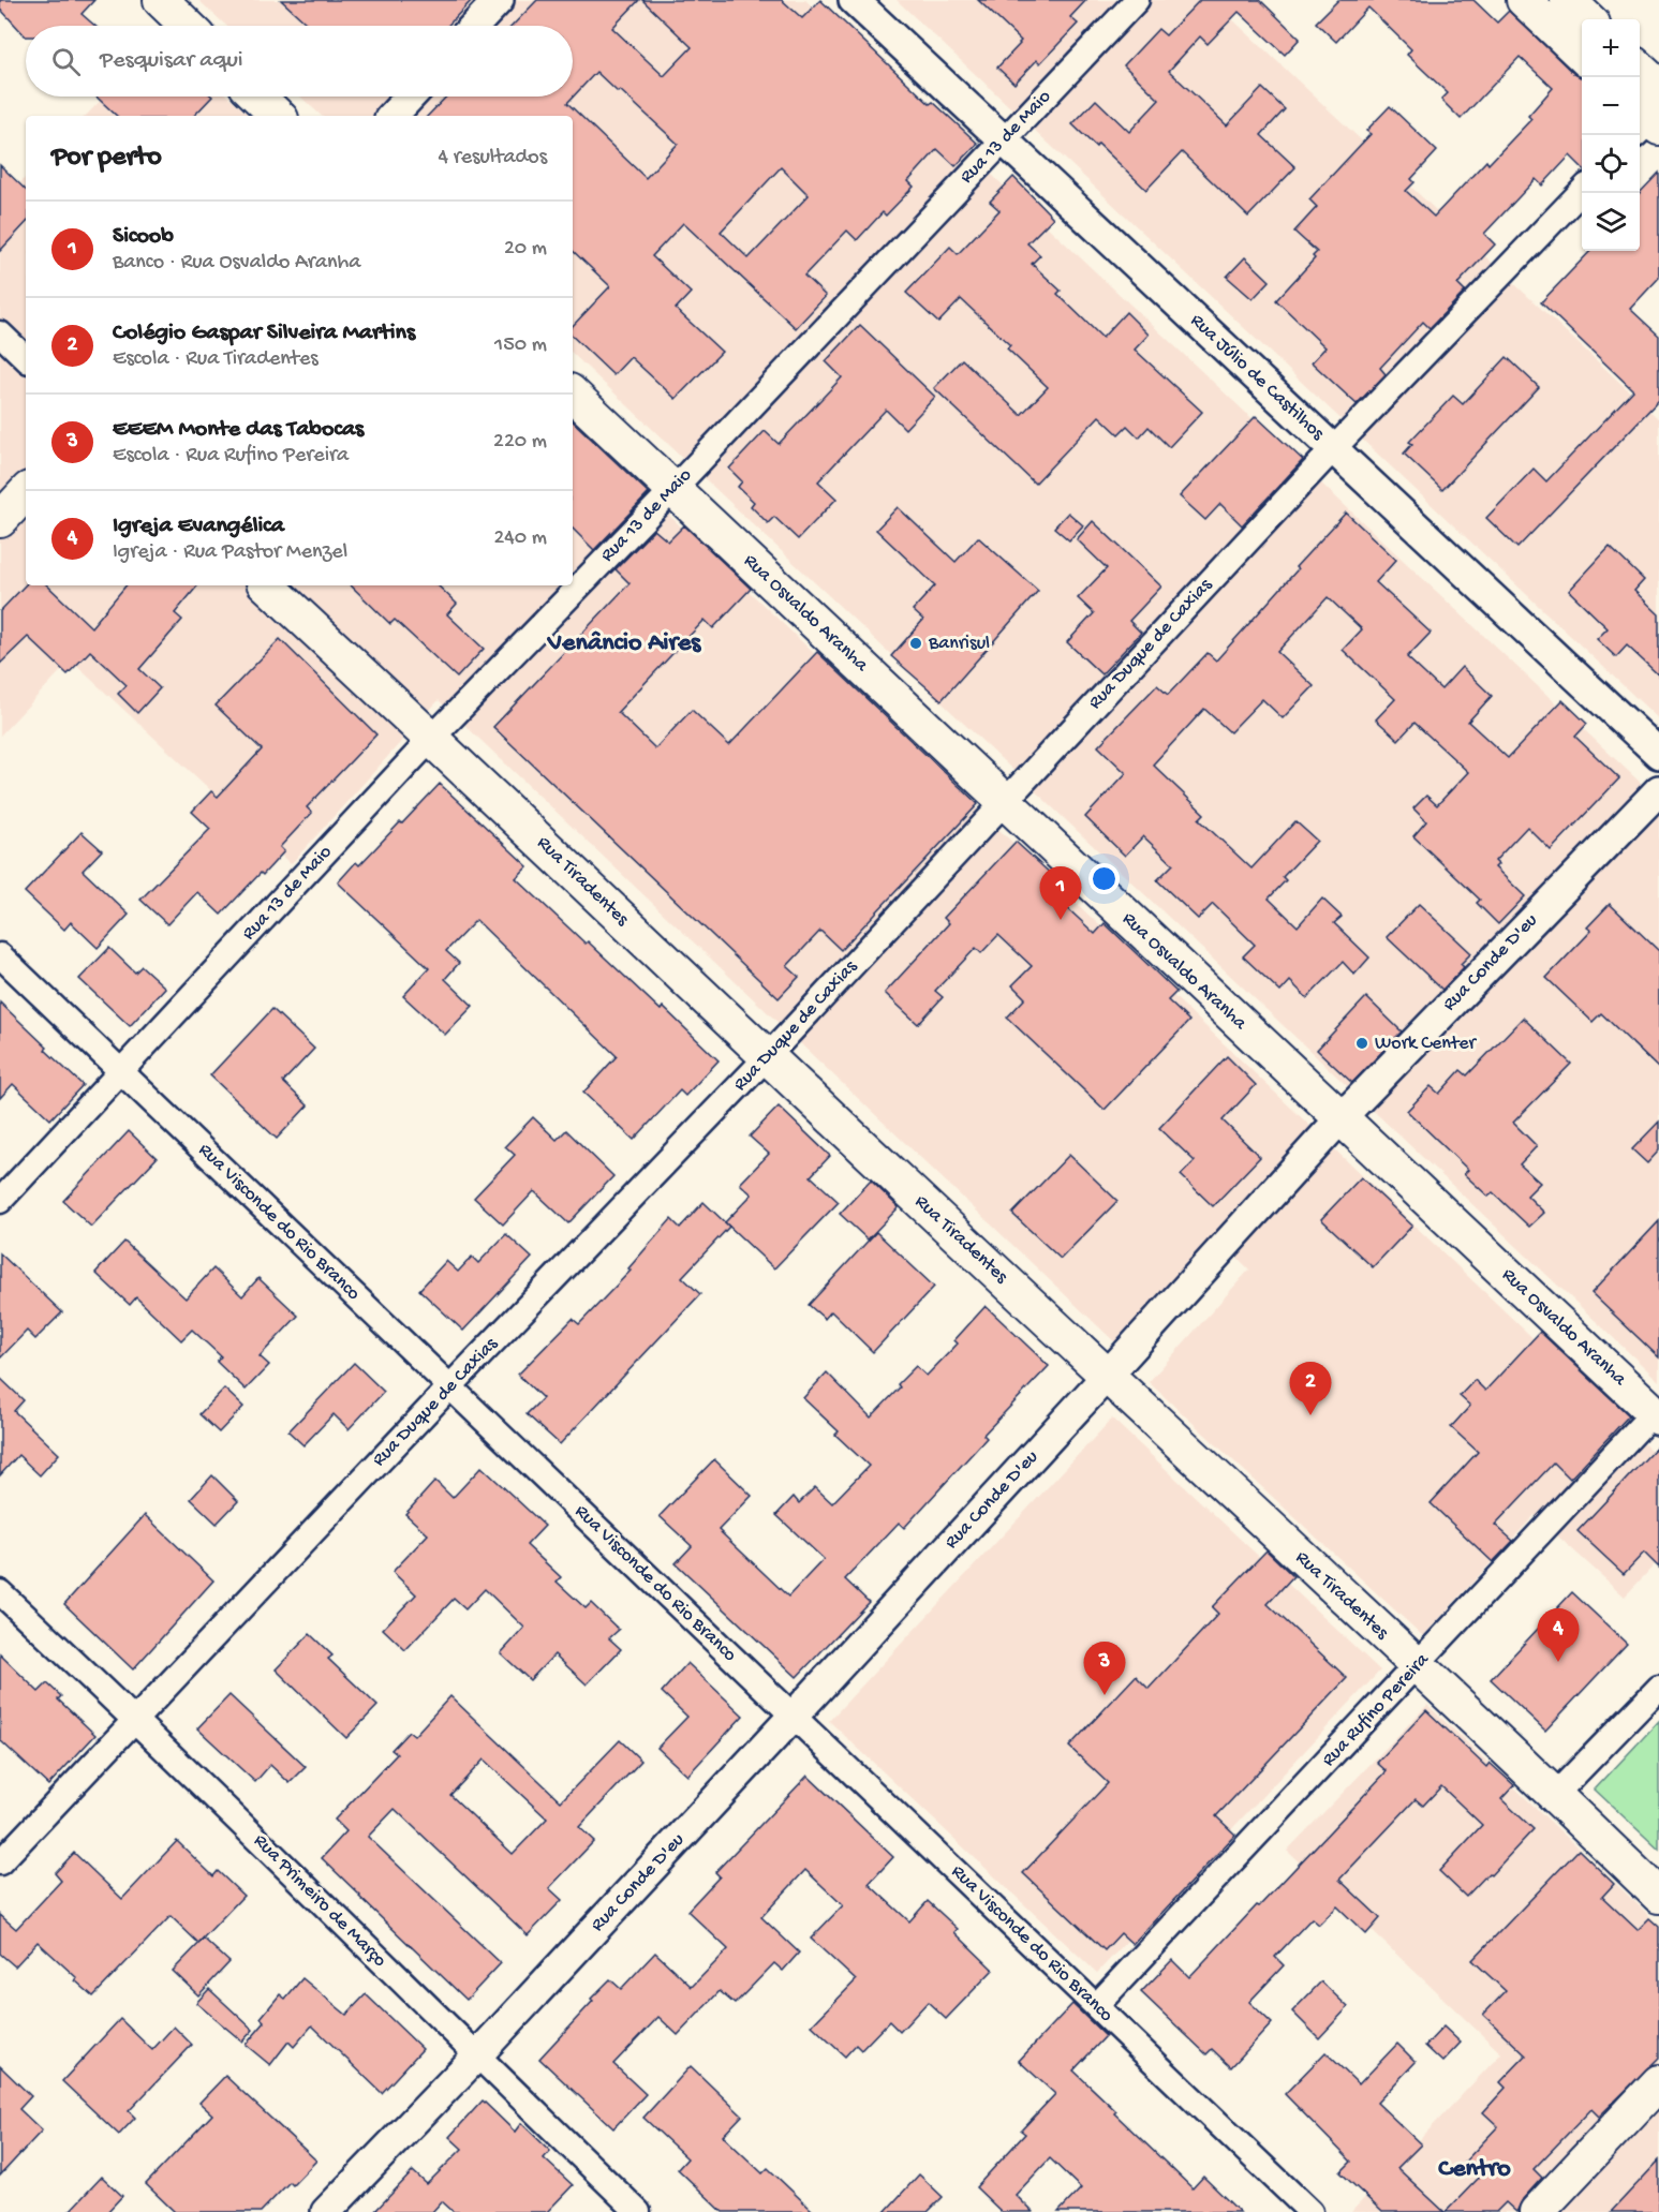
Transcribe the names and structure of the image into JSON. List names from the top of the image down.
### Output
{
  "streets": {
    "main road": ["Rua Osvaldo Aranha", "Rua Tiradentes"],
    "street": [
      "Rua 13 de Maio",
      "Rua Júlio de Castilhos",
      "Rua Duque de Caxias",
      "Rua Conde D'eu",
      "Rua Visconde do Rio Branco",
      "Rua Rufino Pereira",
      "Rua Primeiro de Março"
    ]
  },
  "crossings": [
    ["Rua 13 de Maio", "Rua Júlio de Castilhos"],
    ["Rua 13 de Maio", "Rua Osvaldo Aranha"],
    ["Rua 13 de Maio", "Rua Tiradentes"],
    ["Rua 13 de Maio", "Rua Visconde do Rio Branco"],
    ["Rua Júlio de Castilhos", "Rua Duque de Caxias"],
    ["Rua Osvaldo Aranha", "Rua Duque de Caxias"],
    ["Rua Osvaldo Aranha", "Rua Conde D'eu"],
    ["Rua Osvaldo Aranha", "Rua Rufino Pereira"],
    ["Rua Duque de Caxias", "Rua Tiradentes"],
    ["Rua Duque de Caxias", "Rua Visconde do Rio Branco"],
    ["Rua Duque de Caxias", "Rua Primeiro de Março"],
    ["Rua Tiradentes", "Rua Conde D'eu"],
    ["Rua Tiradentes", "Rua Rufino Pereira"],
    ["Rua Conde D'eu", "Rua Visconde do Rio Branco"],
    ["Rua Conde D'eu", "Rua Primeiro de Março"],
    ["Rua Visconde do Rio Branco", "Rua Rufino Pereira"]
  ],
  "districts": ["Venâncio Aires", "Centro"],
  "places": ["Banrisul", "Work Center"],
  "page": {
    "map_buttons": ["+", "−"],
    "search": "Pesquisar aqui",
    "heading": ["Por perto", "4 resultados"],
    "list": [
      {
        "mark": "1",
        "name": "Sicoob",
        "note": "Banco · Rua Osvaldo Aranha",
        "value": "20 m"
      },
      {
        "mark": "2",
        "name": "Colégio Gaspar Silveira Martins",
        "note": "Escola · Rua Tiradentes",
        "value": "150 m"
      },
      {
        "mark": "3",
        "name": "EEEM Monte das Tabocas",
        "note": "Escola · Rua Rufino Pereira",
        "value": "220 m"
      },
      {
        "mark": "4",
        "name": "Igreja Evangélica",
        "note": "Igreja · Rua Pastor Menzel",
        "value": "240 m"
      }
    ],
    "pins": [
      "1",
      "2",
      "4",
      "3"
    ]
  }
}
